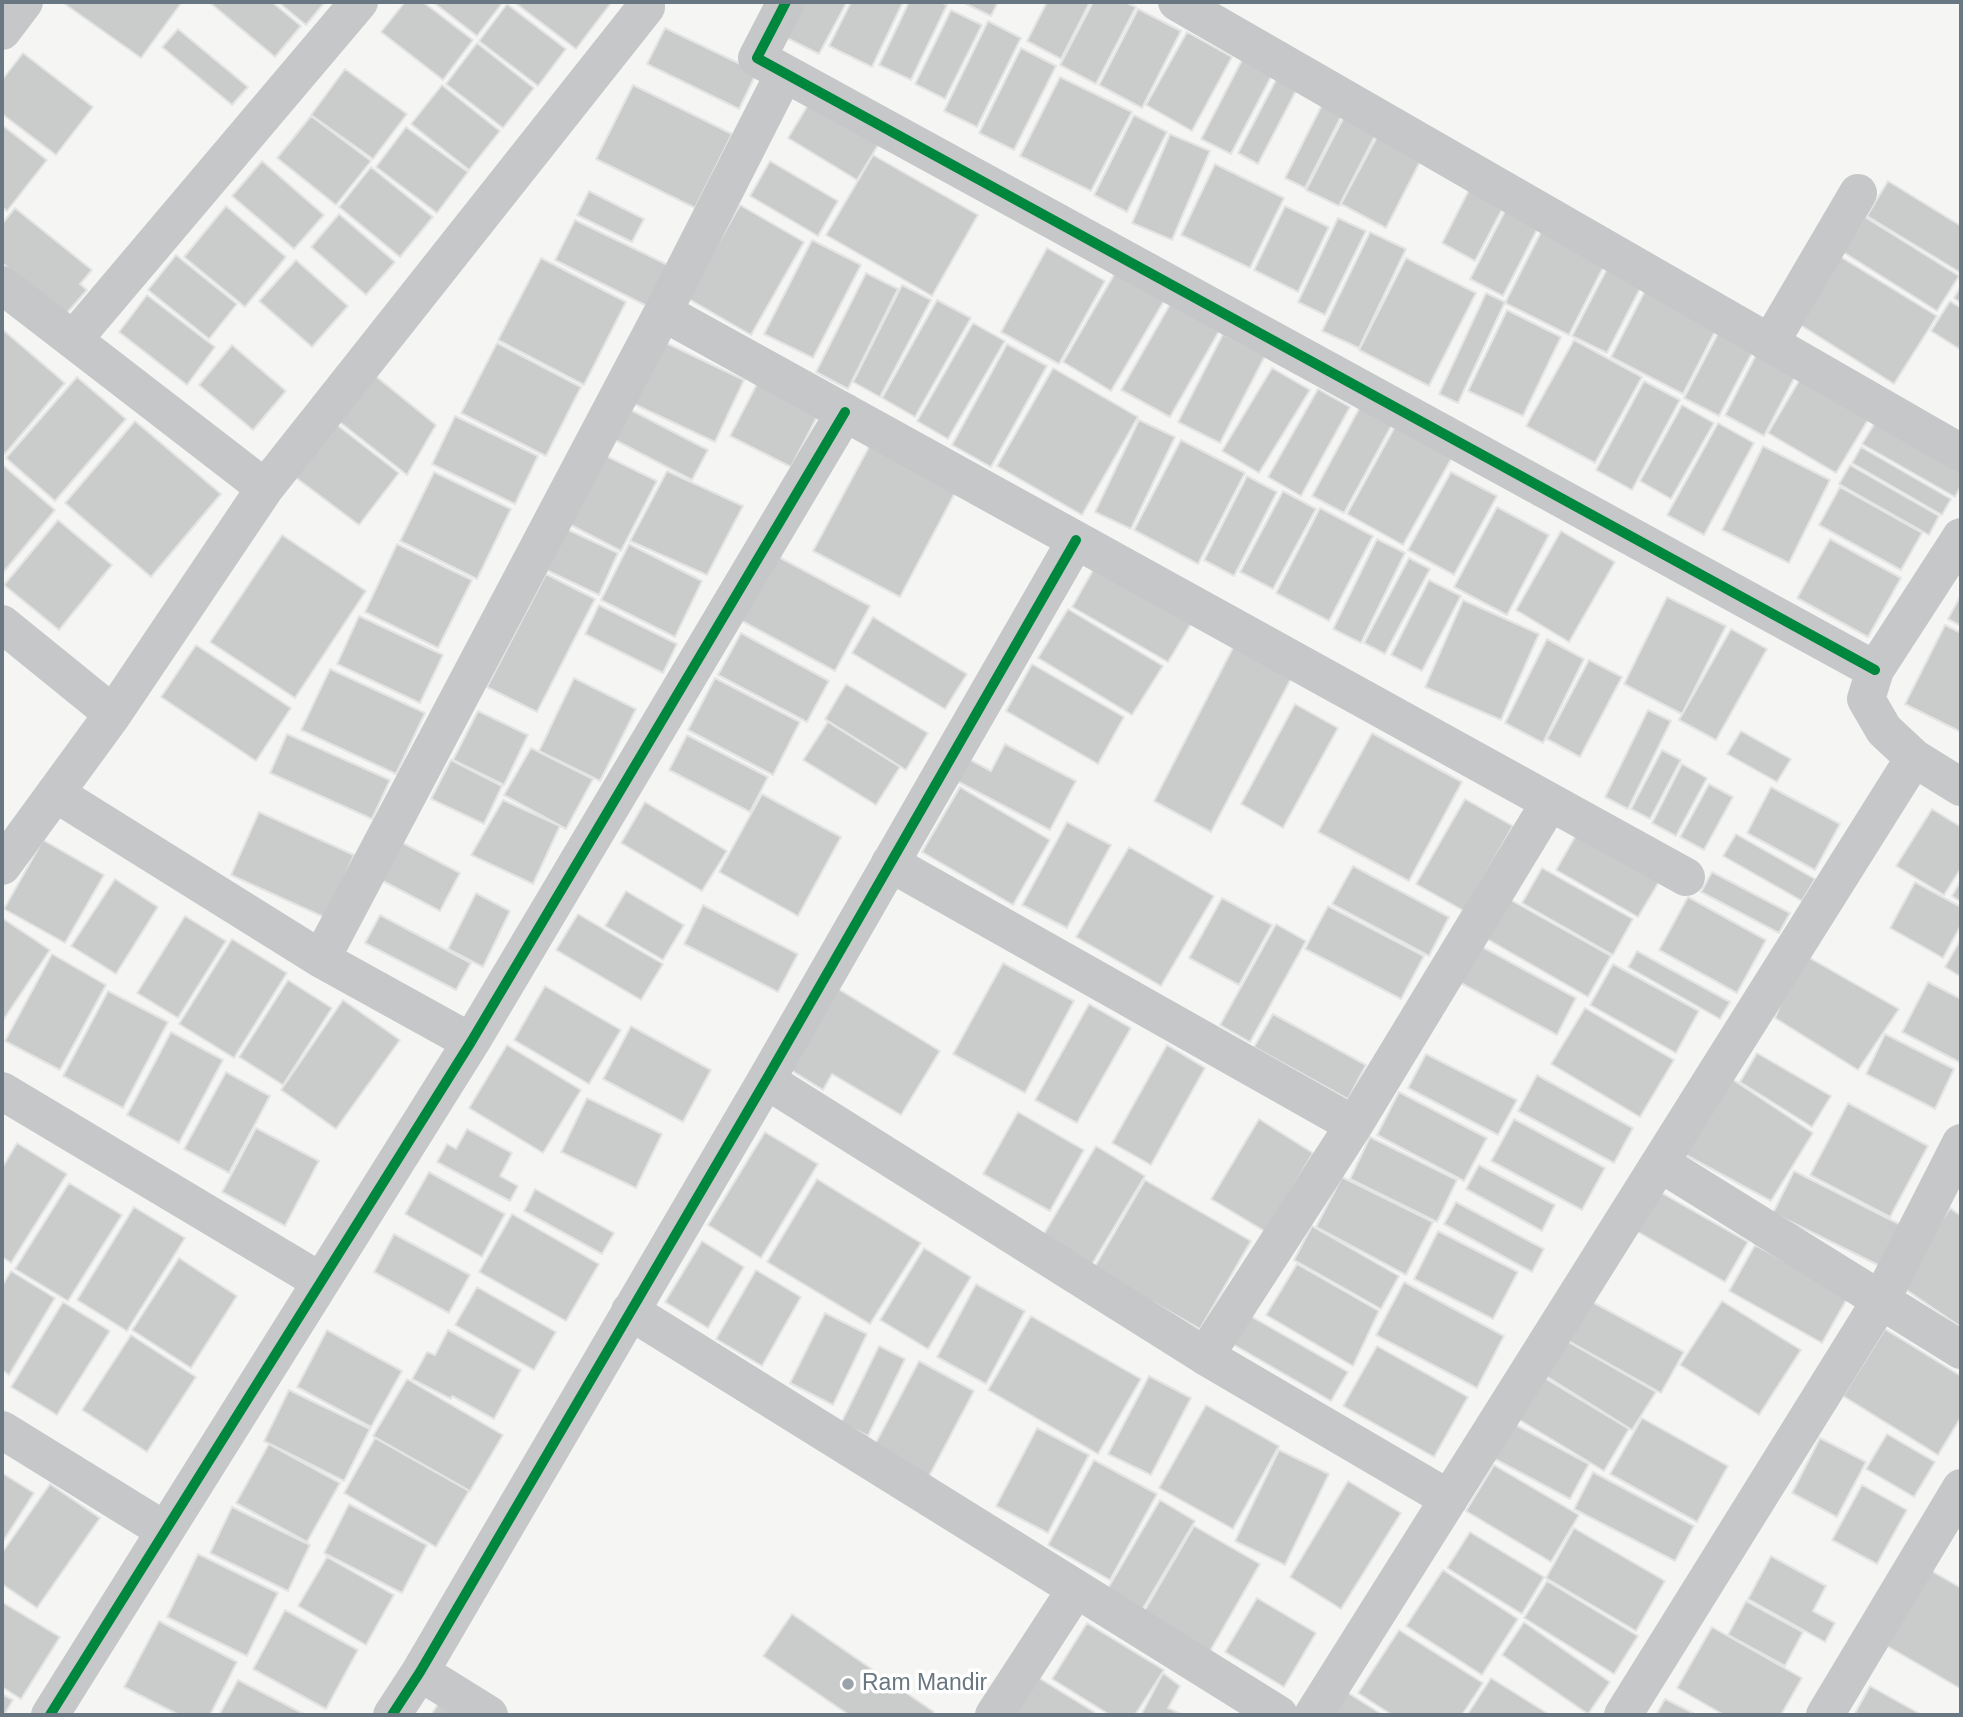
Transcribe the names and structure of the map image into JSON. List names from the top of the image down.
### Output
{
  "places": ["Ram Mandir"]
}
